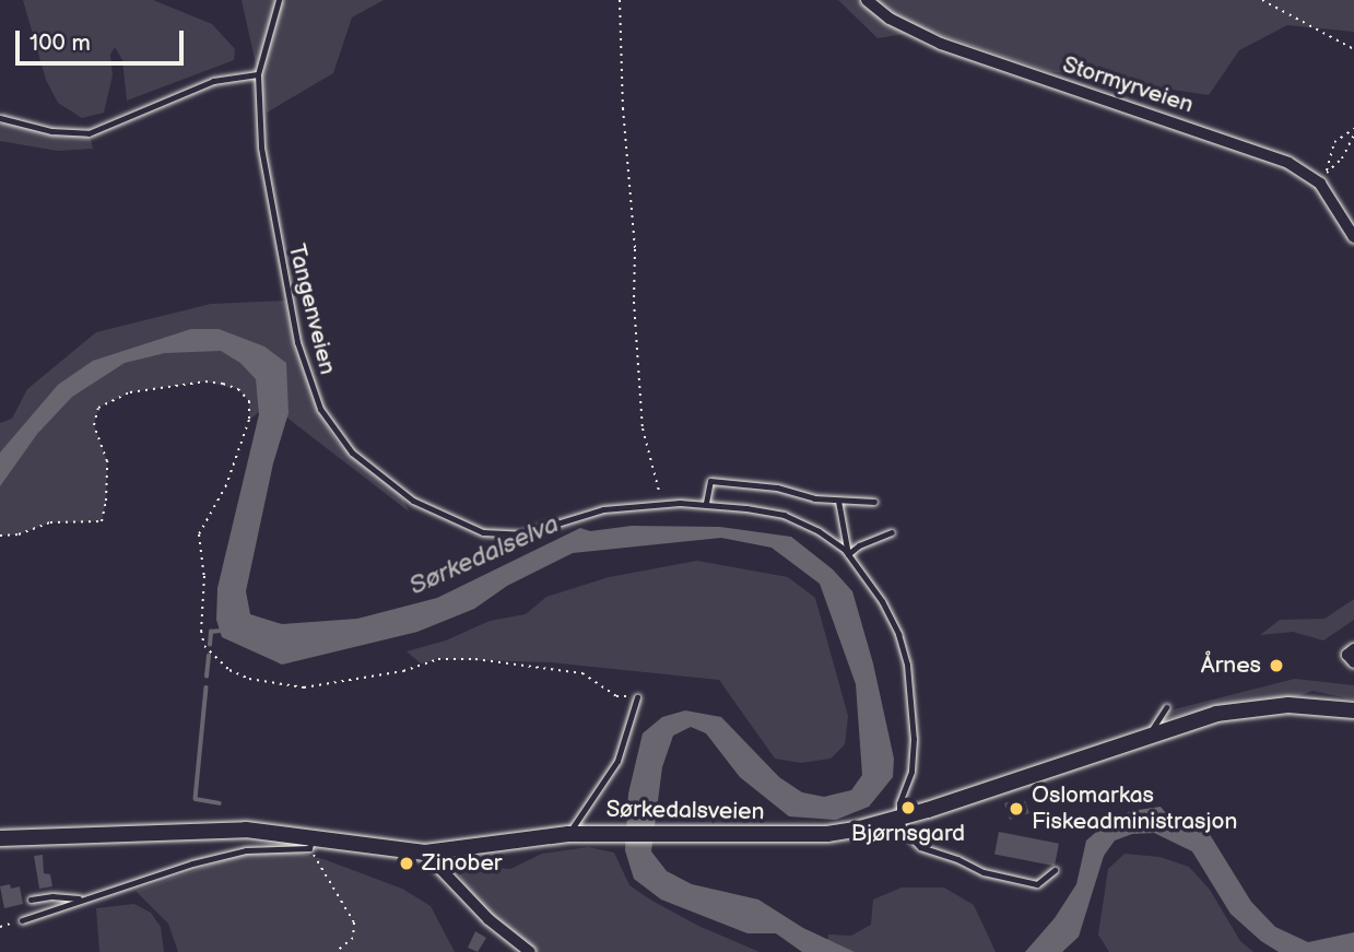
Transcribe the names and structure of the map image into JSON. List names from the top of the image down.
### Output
{
  "streets": {
    "street": ["Stormyrveien", "Sørkedalsveien"],
    "lane": ["Tangenveien"]
  },
  "crossings": [
    ["Tangenveien", "Sørkedalsveien"]
  ],
  "water": ["Sørkedalselva"],
  "places": [
    "Årnes",
    "Bjørnsgard",
    "Oslomarkas Fiskeadministrasjon",
    "Zinober"
  ],
  "scale_bar": "100 m"
}
